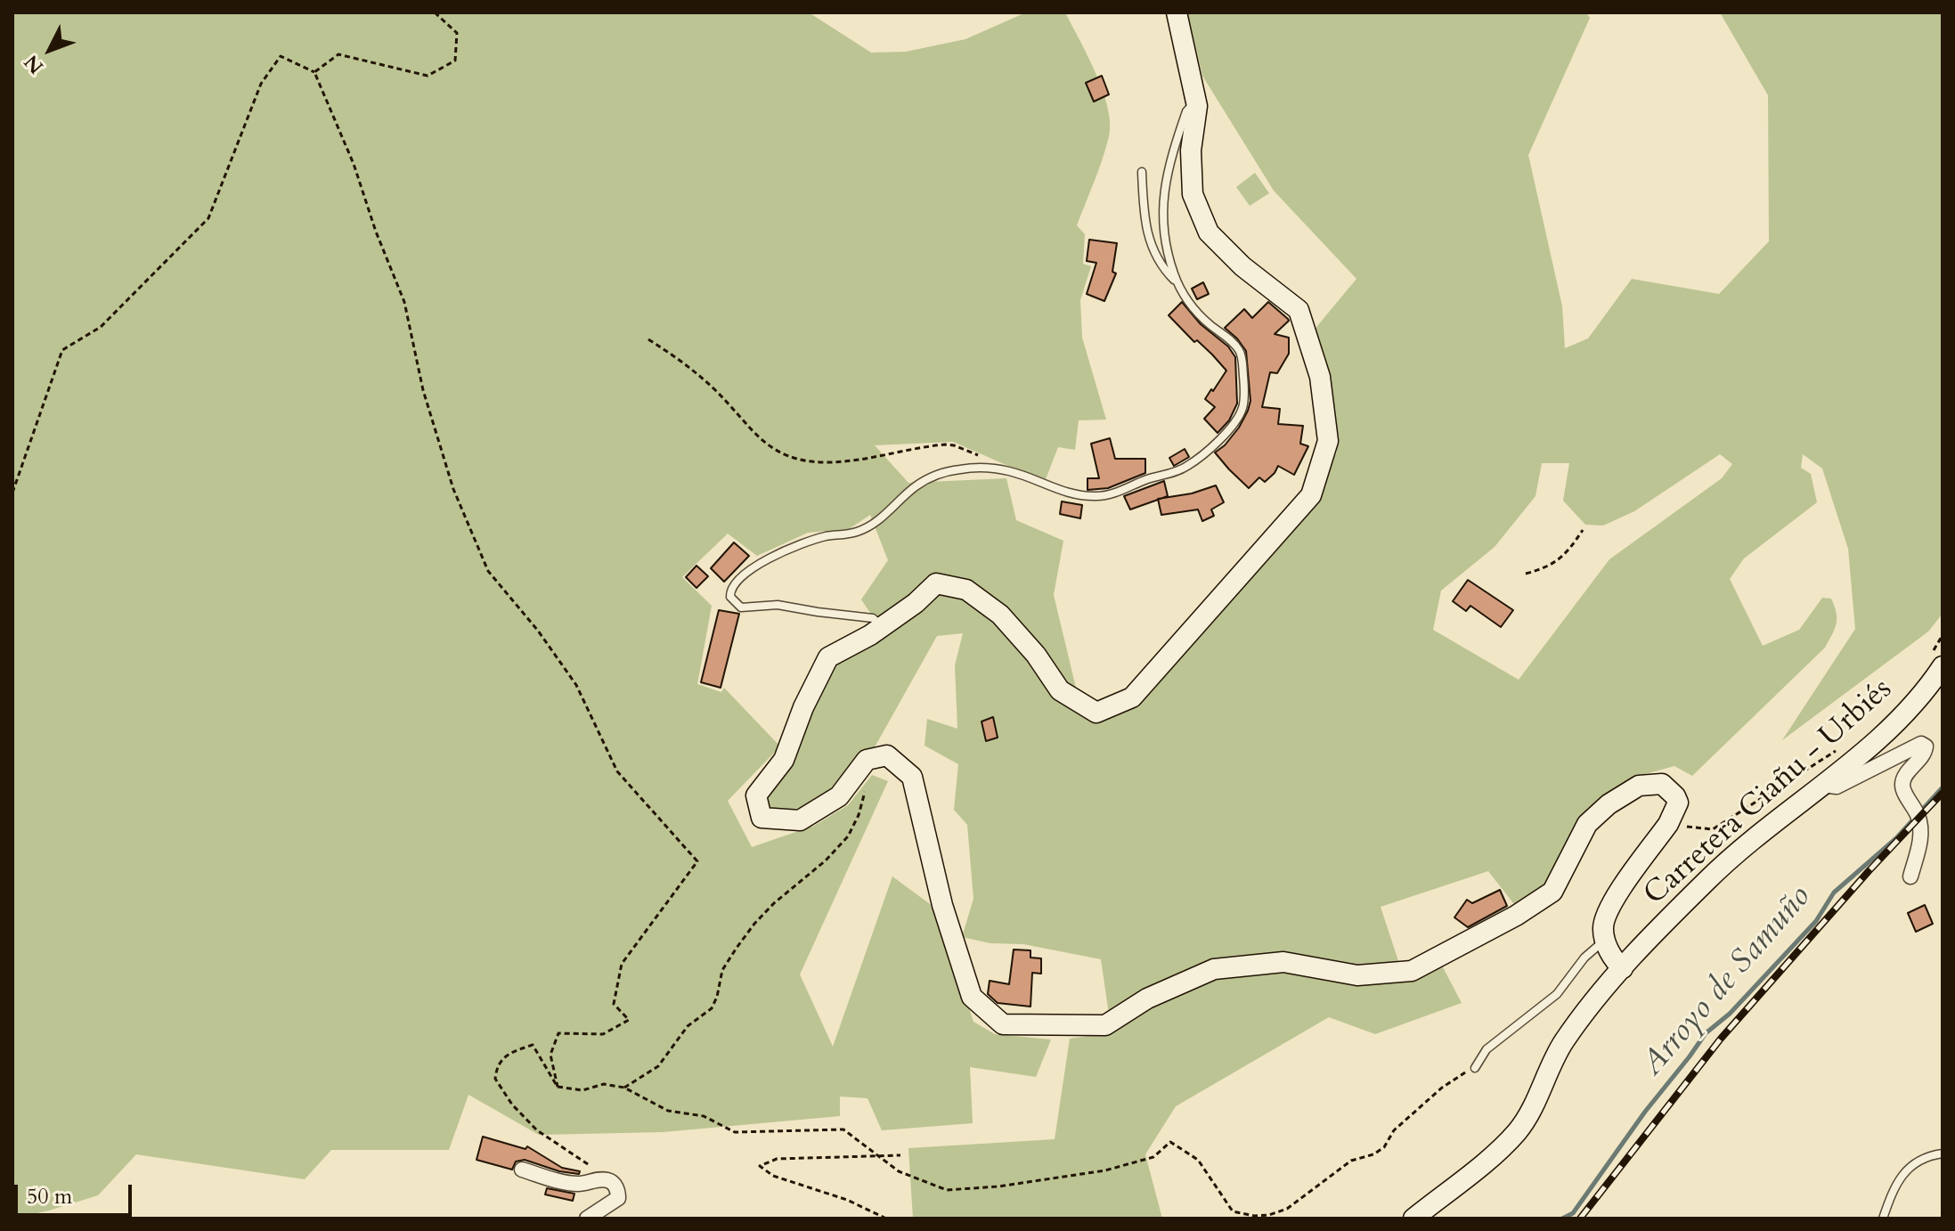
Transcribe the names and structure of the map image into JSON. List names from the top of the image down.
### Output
{
  "streets": {
    "street": ["Carretera Ciañu - Urbiés"]
  },
  "water": ["Arroyo de Samuño"],
  "scale_bar": "50 m",
  "north": "bottom left"
}
